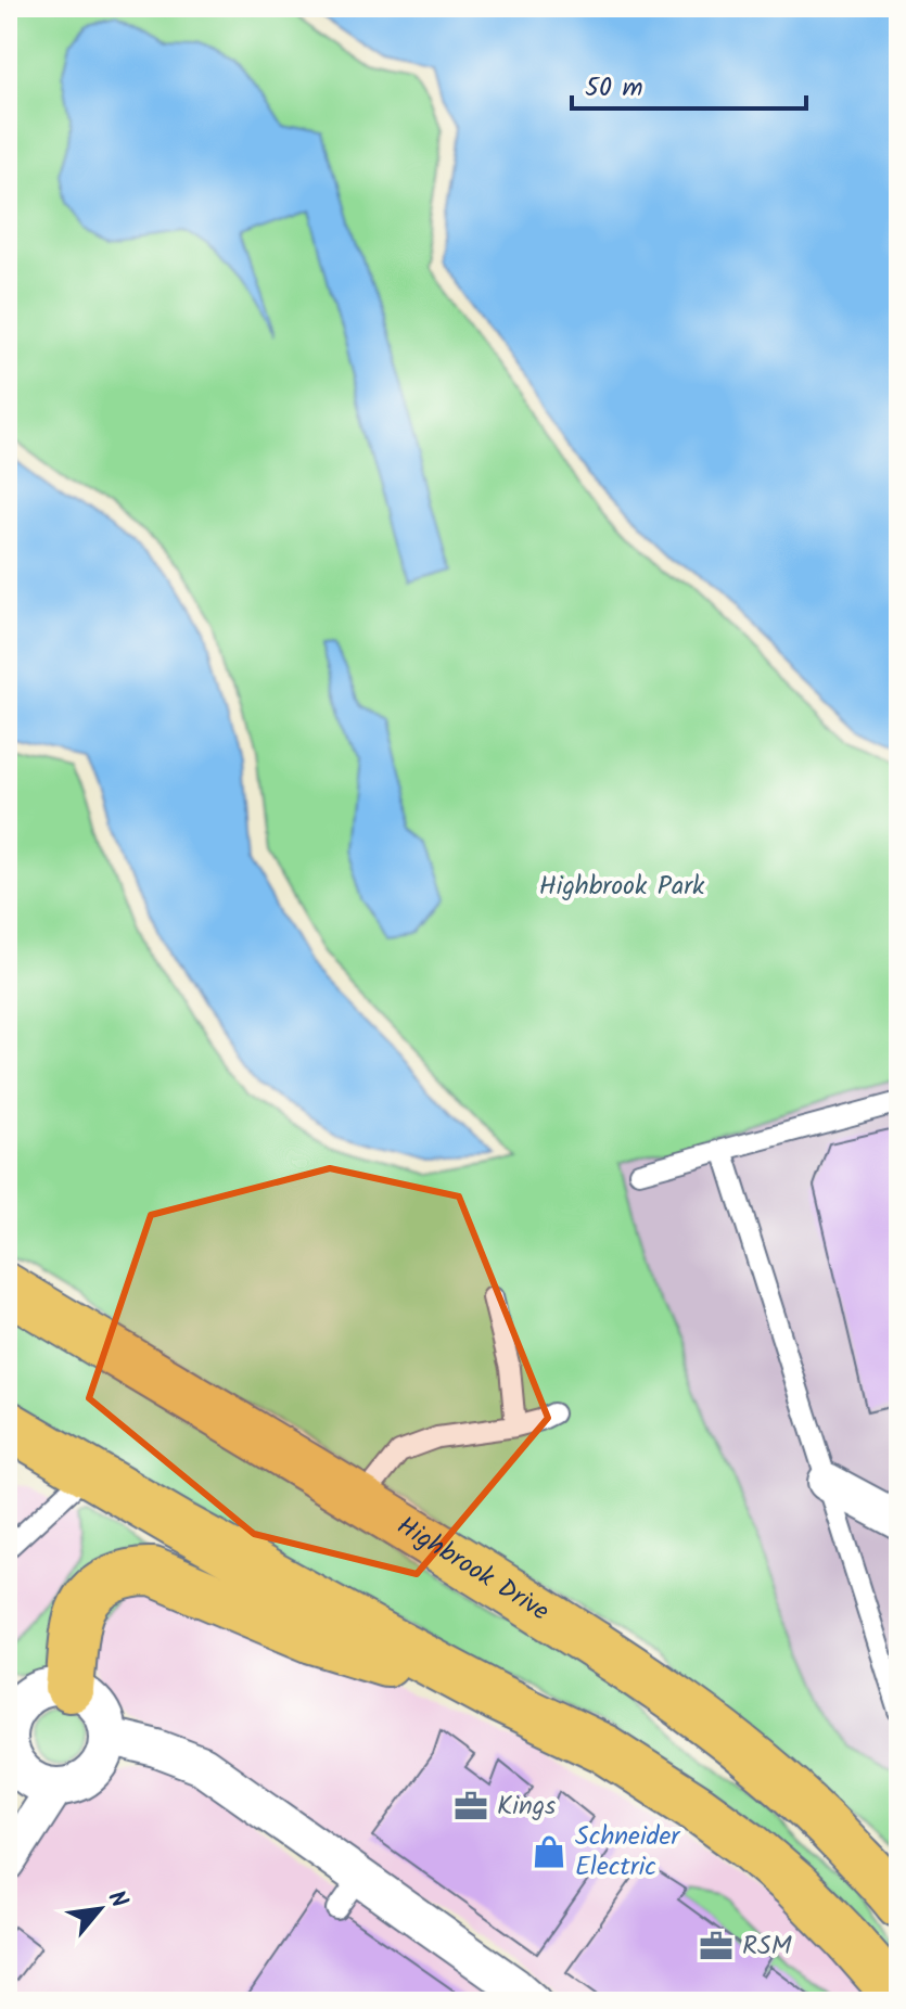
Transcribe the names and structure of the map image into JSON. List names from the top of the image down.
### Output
{
  "streets": {
    "main road": ["Highbrook Drive"]
  },
  "parks": ["Highbrook Park"],
  "places": {
    "office": ["Kings", "RSM"],
    "shop": ["Schneider Electric"]
  },
  "scale_bar": "50 m",
  "north": "top right"
}
